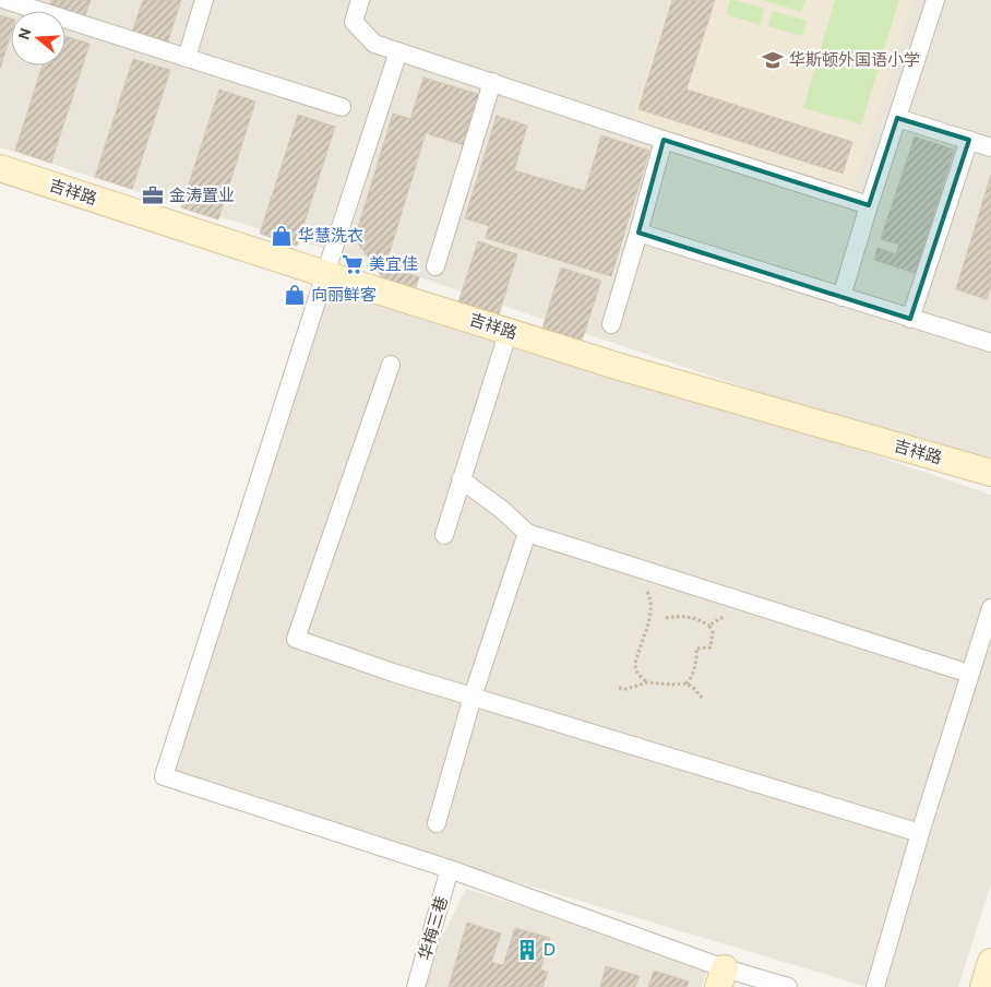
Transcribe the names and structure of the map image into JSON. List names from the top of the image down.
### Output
{
  "streets": {
    "street": ["吉祥路", "华梅三巷"]
  },
  "places": {
    "school or university": ["华斯顿外国语小学"],
    "office": ["金涛置业"],
    "shop": ["华慧洗衣", "向丽鲜客"],
    "supermarket": ["美宜佳"],
    "building": ["D"]
  },
  "north": "left"
}
